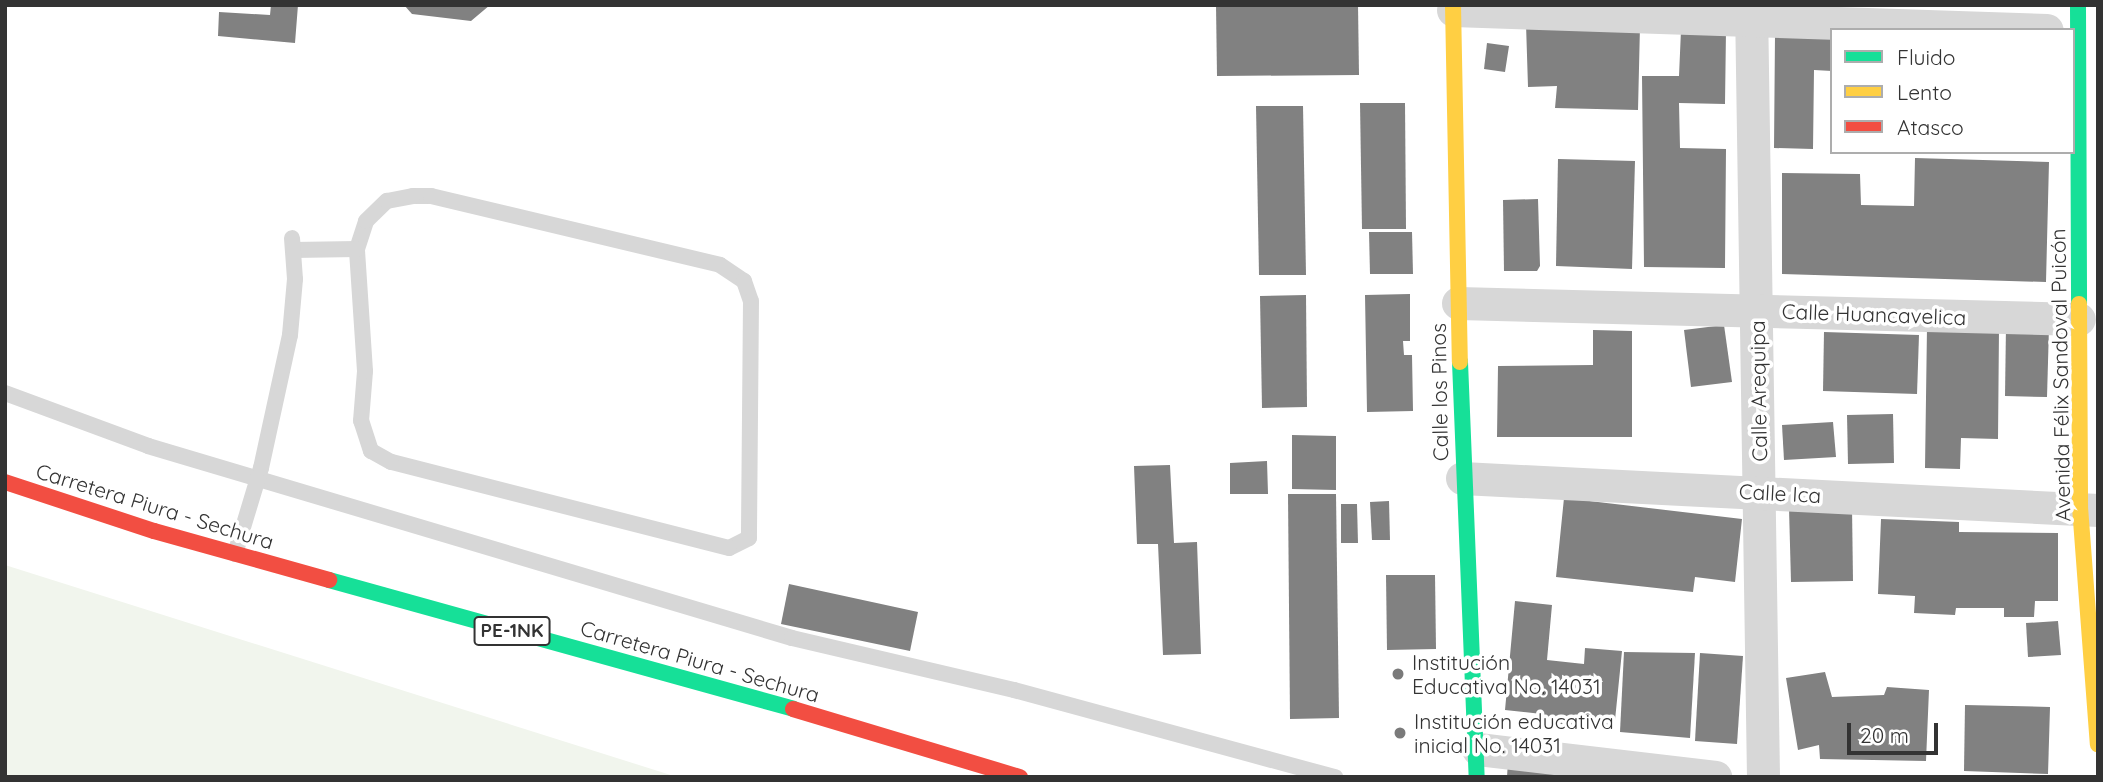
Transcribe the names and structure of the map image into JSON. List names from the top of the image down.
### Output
{
  "streets": {
    "street": [
      "Calle Huancavelica",
      "Avenida Félix Sandoval Puicón",
      "Calle Arequipa",
      "Calle los Pinos",
      "Calle Ica",
      "Carretera Piura - Sechura",
      "PE-1NK"
    ]
  },
  "crossings": [
    ["Calle Huancavelica", "Avenida Félix Sandoval Puicón"],
    ["Calle Huancavelica", "Calle Arequipa"],
    ["Calle Huancavelica", "Calle los Pinos"],
    ["Avenida Félix Sandoval Puicón", "Calle Ica"],
    ["Calle Arequipa", "Calle Ica"],
    ["Calle los Pinos", "Calle Ica"]
  ],
  "places": ["Institución Educativa No. 14031", "Institución educativa inicial No. 14031"],
  "legend": ["Fluido", "Lento", "Atasco"],
  "scale_bar": "20 m"
}
